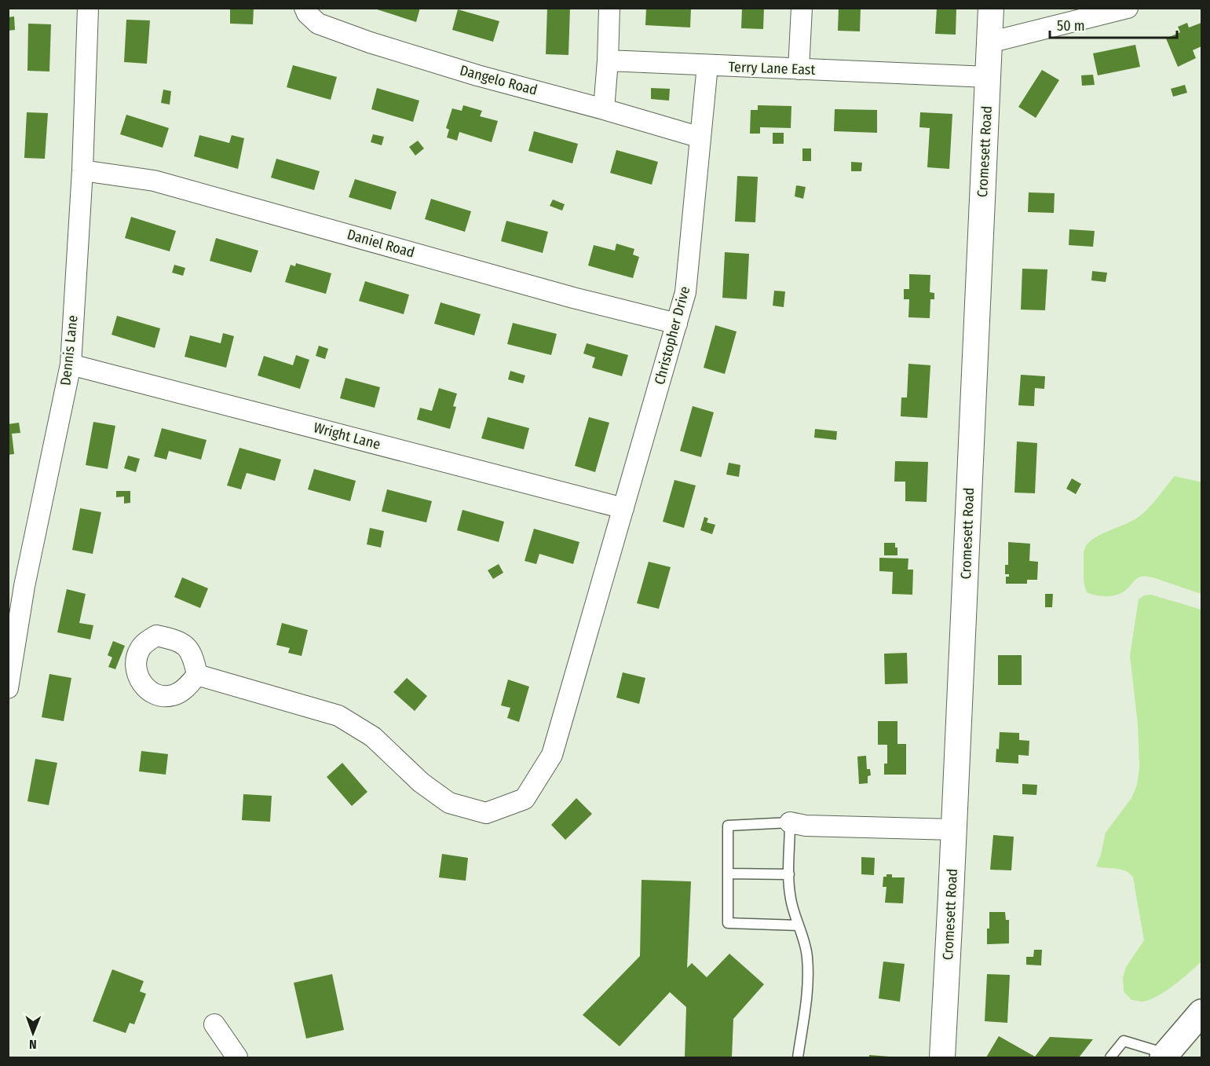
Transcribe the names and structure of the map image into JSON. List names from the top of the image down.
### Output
{
  "streets": {
    "street": [
      "Terry Lane East",
      "Dangelo Road",
      "Cromesett Road",
      "Daniel Road",
      "Christopher Drive",
      "Dennis Lane",
      "Wright Lane"
    ]
  },
  "crossings": [
    ["Terry Lane East", "Cromesett Road"],
    ["Terry Lane East", "Christopher Drive"],
    ["Dangelo Road", "Christopher Drive"],
    ["Daniel Road", "Christopher Drive"],
    ["Daniel Road", "Dennis Lane"],
    ["Christopher Drive", "Wright Lane"],
    ["Dennis Lane", "Wright Lane"]
  ],
  "scale_bar": "50 m",
  "north": "bottom"
}
